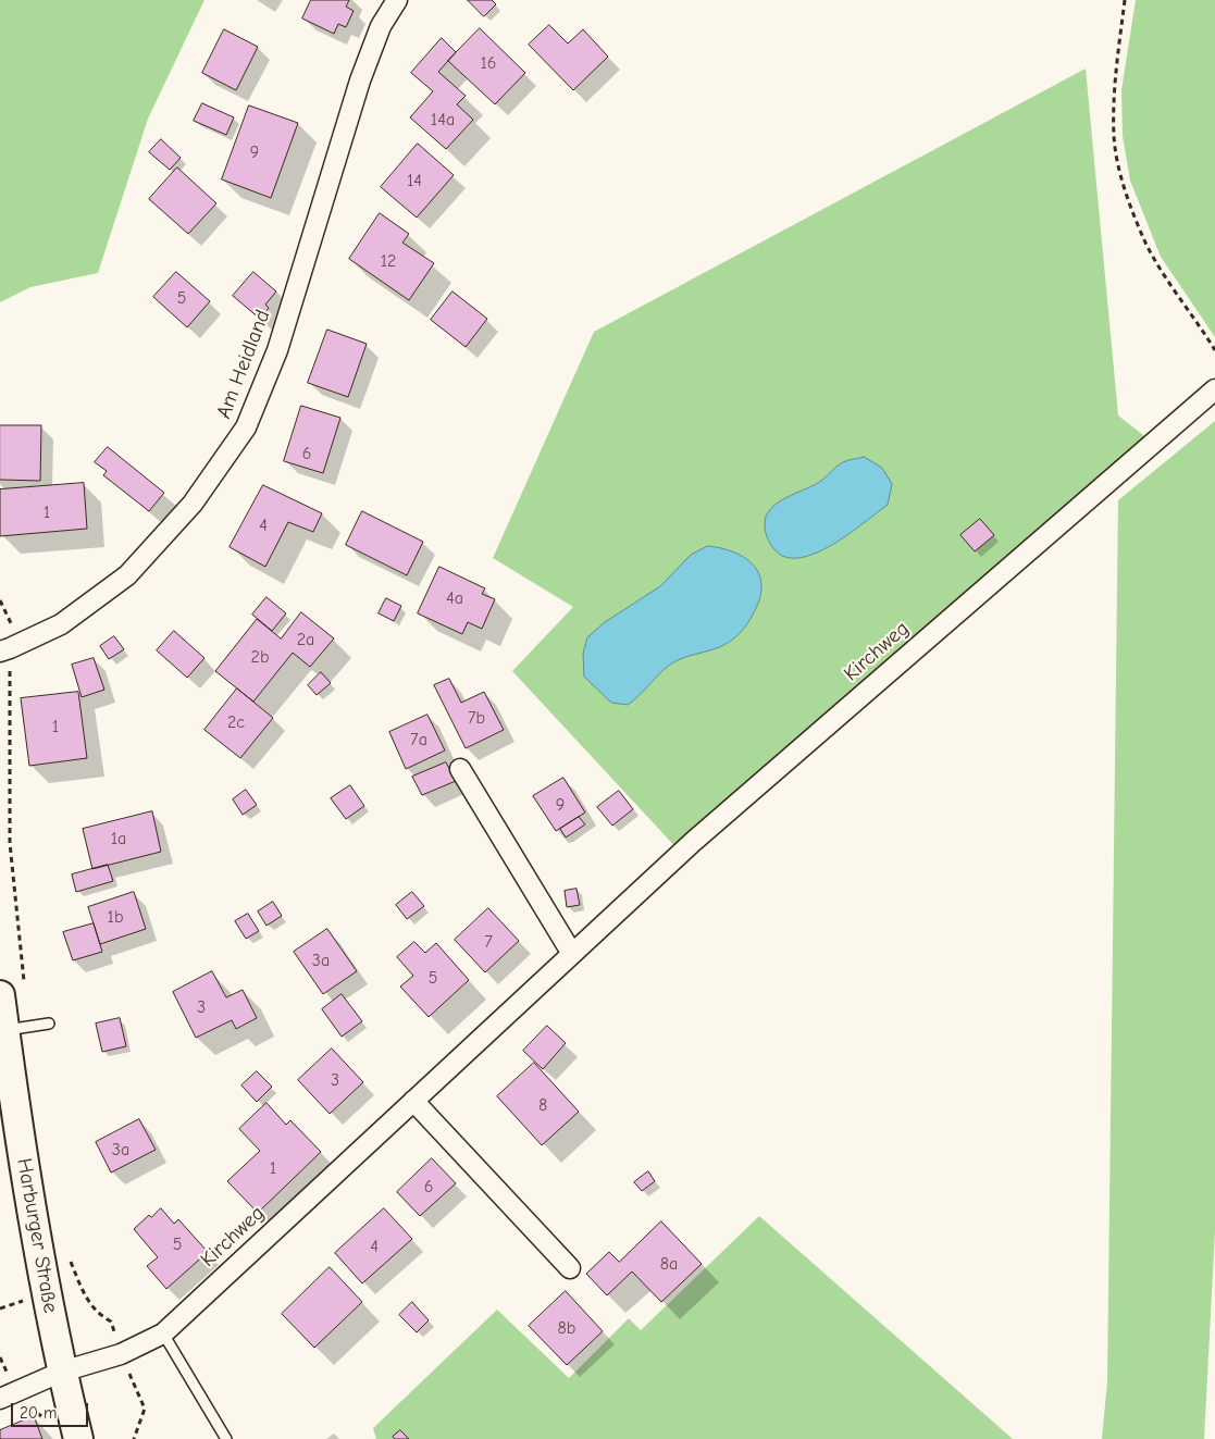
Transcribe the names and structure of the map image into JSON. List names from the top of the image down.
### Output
{
  "streets": {
    "street": ["Am Heidland", "Kirchweg", "Harburger Straße"]
  },
  "crossings": [
    ["Kirchweg", "Harburger Straße"]
  ],
  "house_numbers": [
    "16",
    "14a",
    "9",
    "14",
    "12",
    "5",
    "6",
    "1",
    "4",
    "4a",
    "2a",
    "2b",
    "7b",
    "2c",
    "1",
    "7a",
    "9",
    "1a",
    "1b",
    "7",
    "3a",
    "5",
    "3",
    "3",
    "8",
    "3a",
    "1",
    "6",
    "5",
    "4",
    "8a",
    "8b"
  ],
  "scale_bar": "20 m"
}
